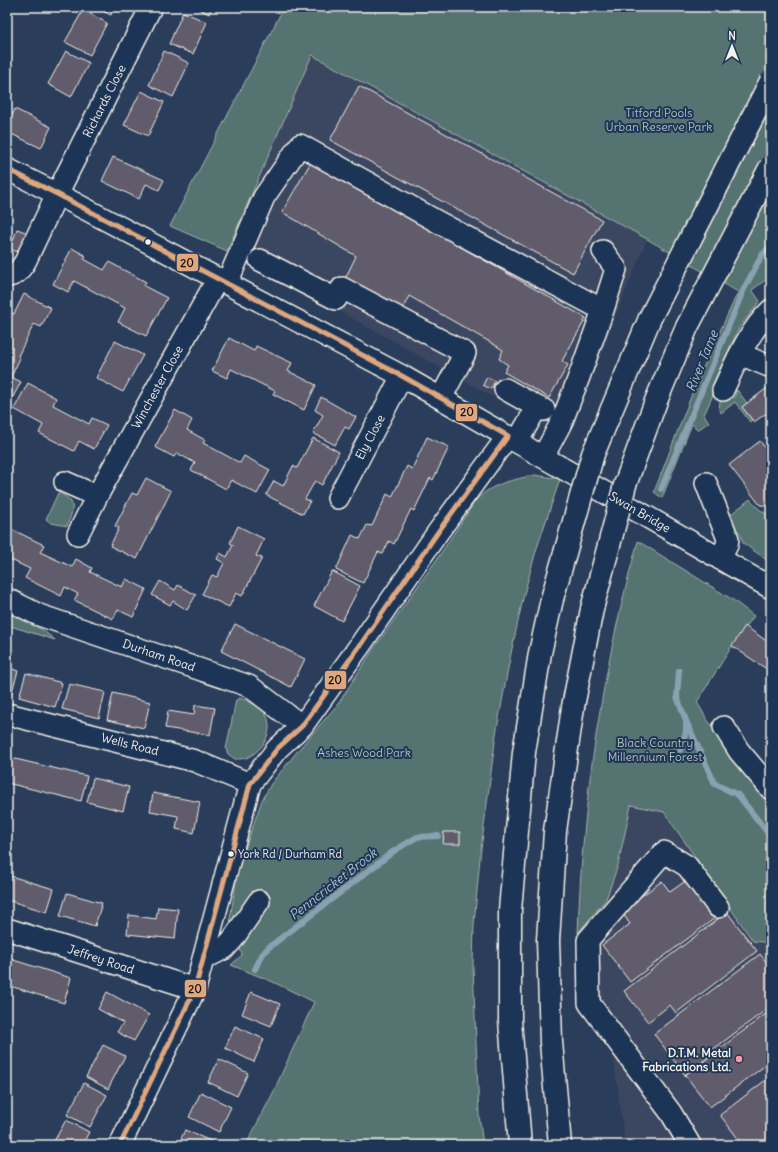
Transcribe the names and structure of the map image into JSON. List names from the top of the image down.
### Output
{
  "streets": {
    "street": [
      "Richards Close",
      "Winchester Close",
      "Ely Close",
      "Swan Bridge",
      "Durham Road",
      "Wells Road",
      "Jeffrey Road"
    ]
  },
  "crossings": [
    ["Richards Close", "Swan Bridge"],
    ["Winchester Close", "Swan Bridge"],
    ["Ely Close", "Swan Bridge"]
  ],
  "water": ["River Tame", "Penncricket Brook"],
  "parks": ["Titford Pools Urban Reserve Park", "Black Country Millennium Forest", "Ashes Wood Park"],
  "places": ["York Rd / Durham Rd", "D.T.M. Metal Fabrications Ltd."],
  "lines": ["transit line 20"],
  "north": "top"
}
